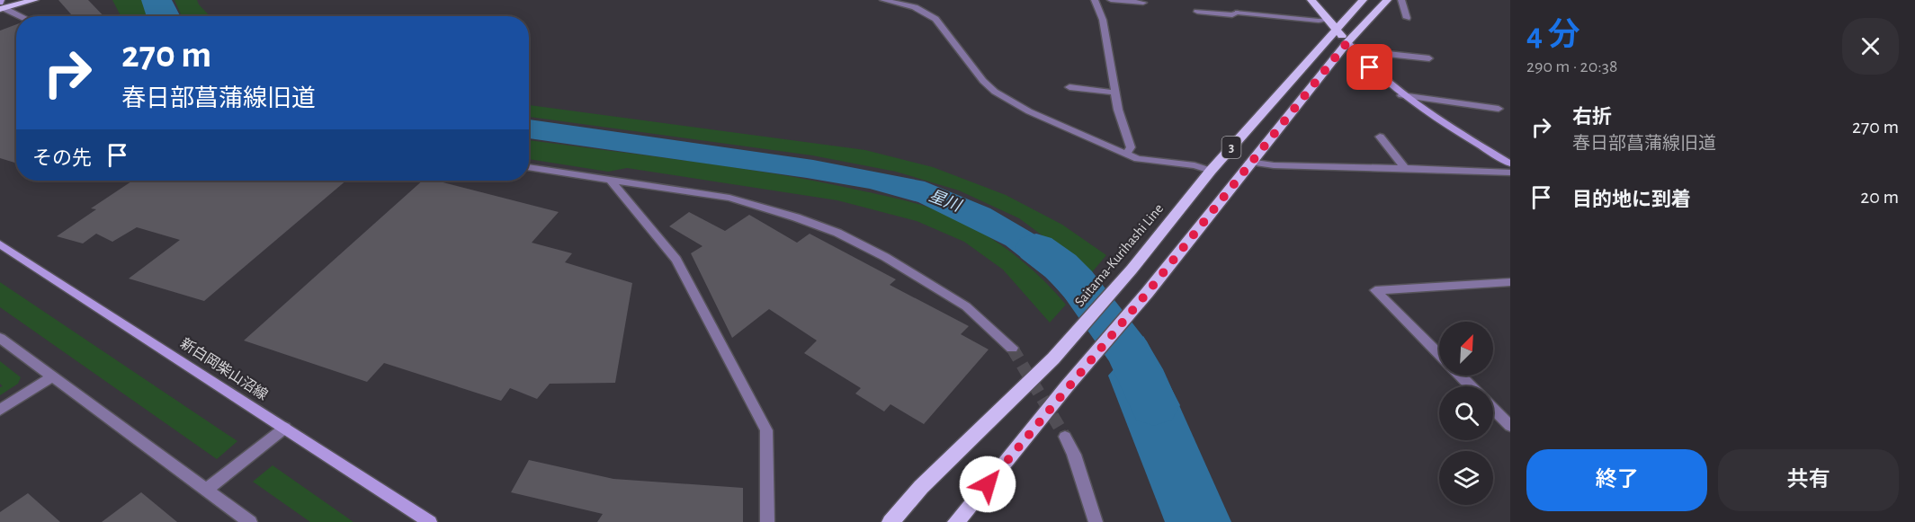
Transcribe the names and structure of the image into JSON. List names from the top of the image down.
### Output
{
  "streets": {
    "main road": ["3", "Saitama-Kurihashi Line"],
    "street": ["新白岡柴山沼線"]
  },
  "water": ["星川"],
  "north": "top right",
  "page": {
    "heading": ["4 分", "290 m · 20:38"],
    "turn": ["270 m", "春日部菖蒲線旧道"],
    "list": [
      {
        "name": "右折",
        "note": "春日部菖蒲線旧道",
        "value": "270 m"
      },
      {
        "name": "目的地に到着",
        "value": "20 m"
      }
    ],
    "then": "その先",
    "buttons": ["終了", "共有"]
  }
}
